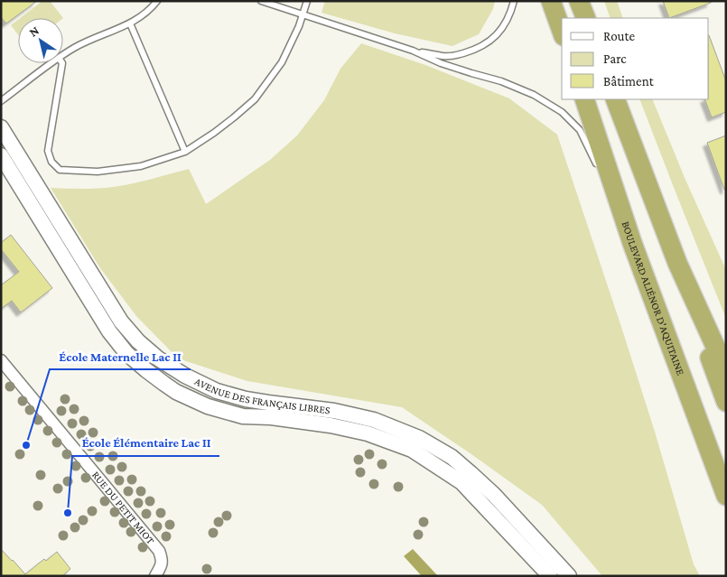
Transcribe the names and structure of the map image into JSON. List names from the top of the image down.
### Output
{
  "streets": {
    "highway": ["BOULEVARD ALIÉNOR D'AQUITAINE"],
    "street": ["AVENUE DES FRANÇAIS LIBRES", "RUE DU PETIT MIOT"]
  },
  "places": ["École Maternelle Lac II", "École Élémentaire Lac II"],
  "legend": ["Route", "Parc", "Bâtiment"],
  "north": "top left"
}
